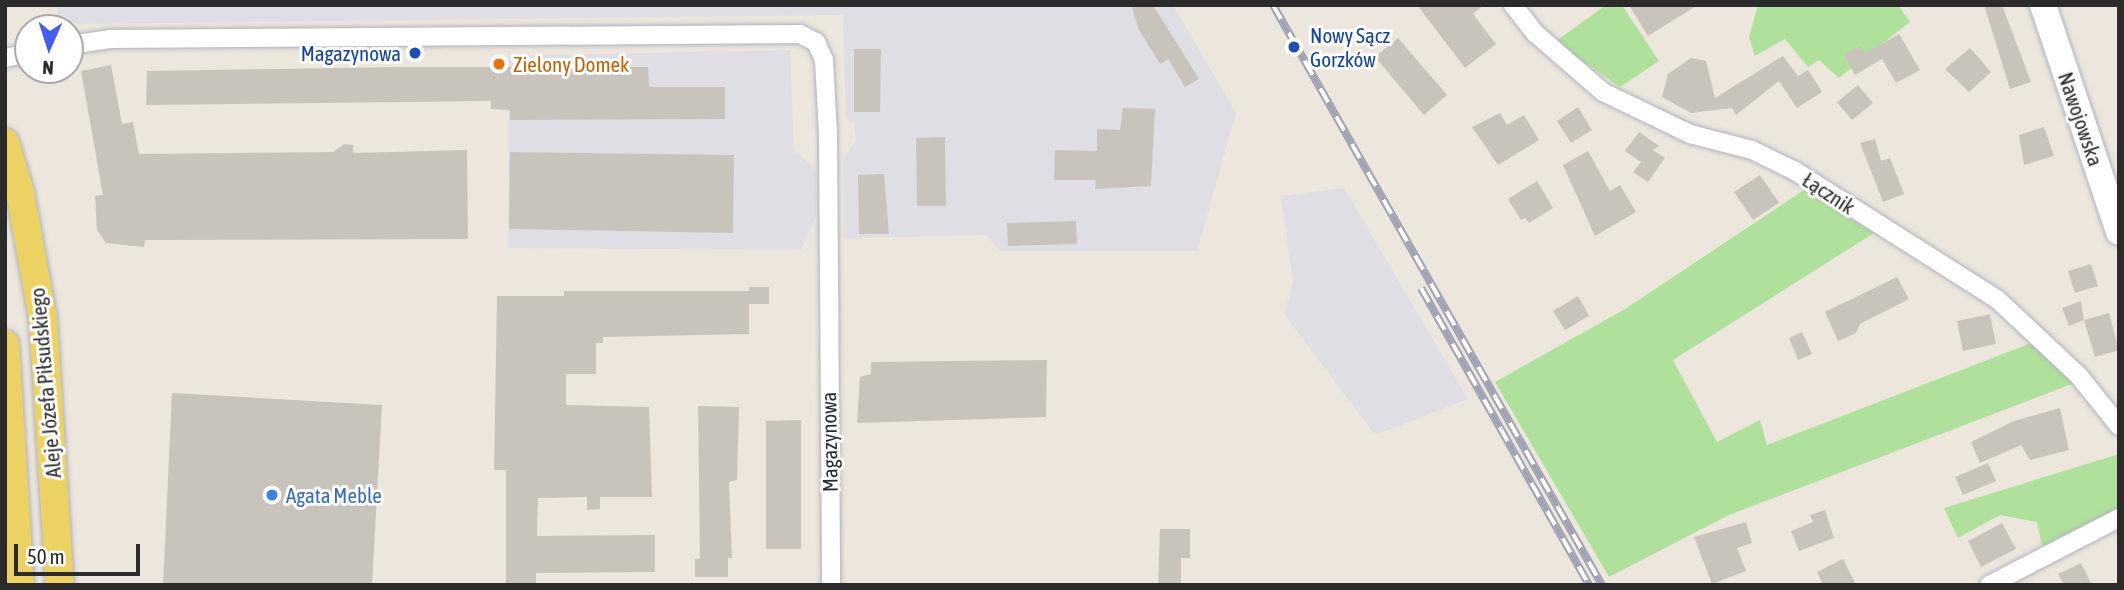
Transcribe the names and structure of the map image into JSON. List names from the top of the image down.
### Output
{
  "streets": {
    "main road": ["Aleje Józefa Piłsudskiego"],
    "street": ["Nawojowska", "Łącznik", "Magazynowa"]
  },
  "places": [
    "Nowy Sącz Gorzków",
    "Magazynowa",
    "Zielony Domek",
    "Agata Meble"
  ],
  "scale_bar": "50 m",
  "north": "bottom"
}
